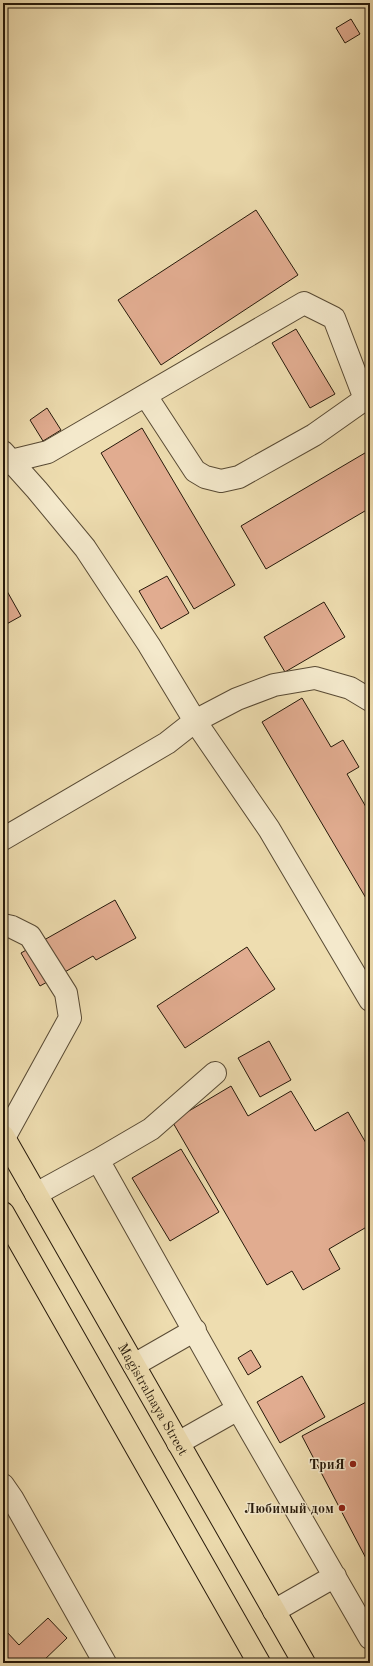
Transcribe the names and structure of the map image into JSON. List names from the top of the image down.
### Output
{
  "streets": {
    "main road": ["Magistralnaya Street"]
  },
  "places": ["ТриЯ", "Любимый дом"]
}
